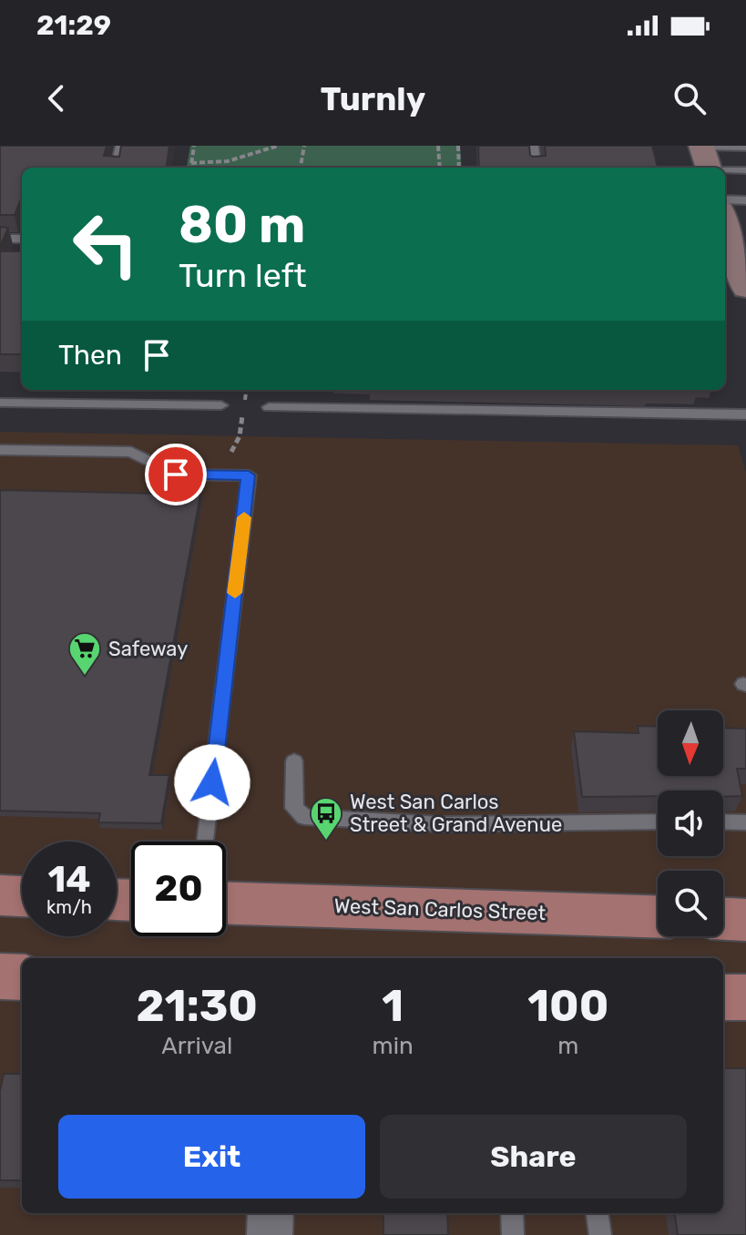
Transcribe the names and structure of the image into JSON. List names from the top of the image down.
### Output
{
  "streets": {
    "main road": ["West San Carlos Street"]
  },
  "places": {
    "supermarket": ["Safeway"],
    "bus stop": ["West San Carlos Street & Grand Avenue"]
  },
  "north": "bottom",
  "page": {
    "status": "21:29",
    "header": "Turnly",
    "turn": ["80 m", "Turn left"],
    "then": "Then",
    "speed": "14 km/h",
    "limit": "20",
    "eta": [
      "21:30",
      "Arrival",
      "1",
      "min",
      "100",
      "m"
    ],
    "buttons": ["Exit", "Share"]
  }
}
